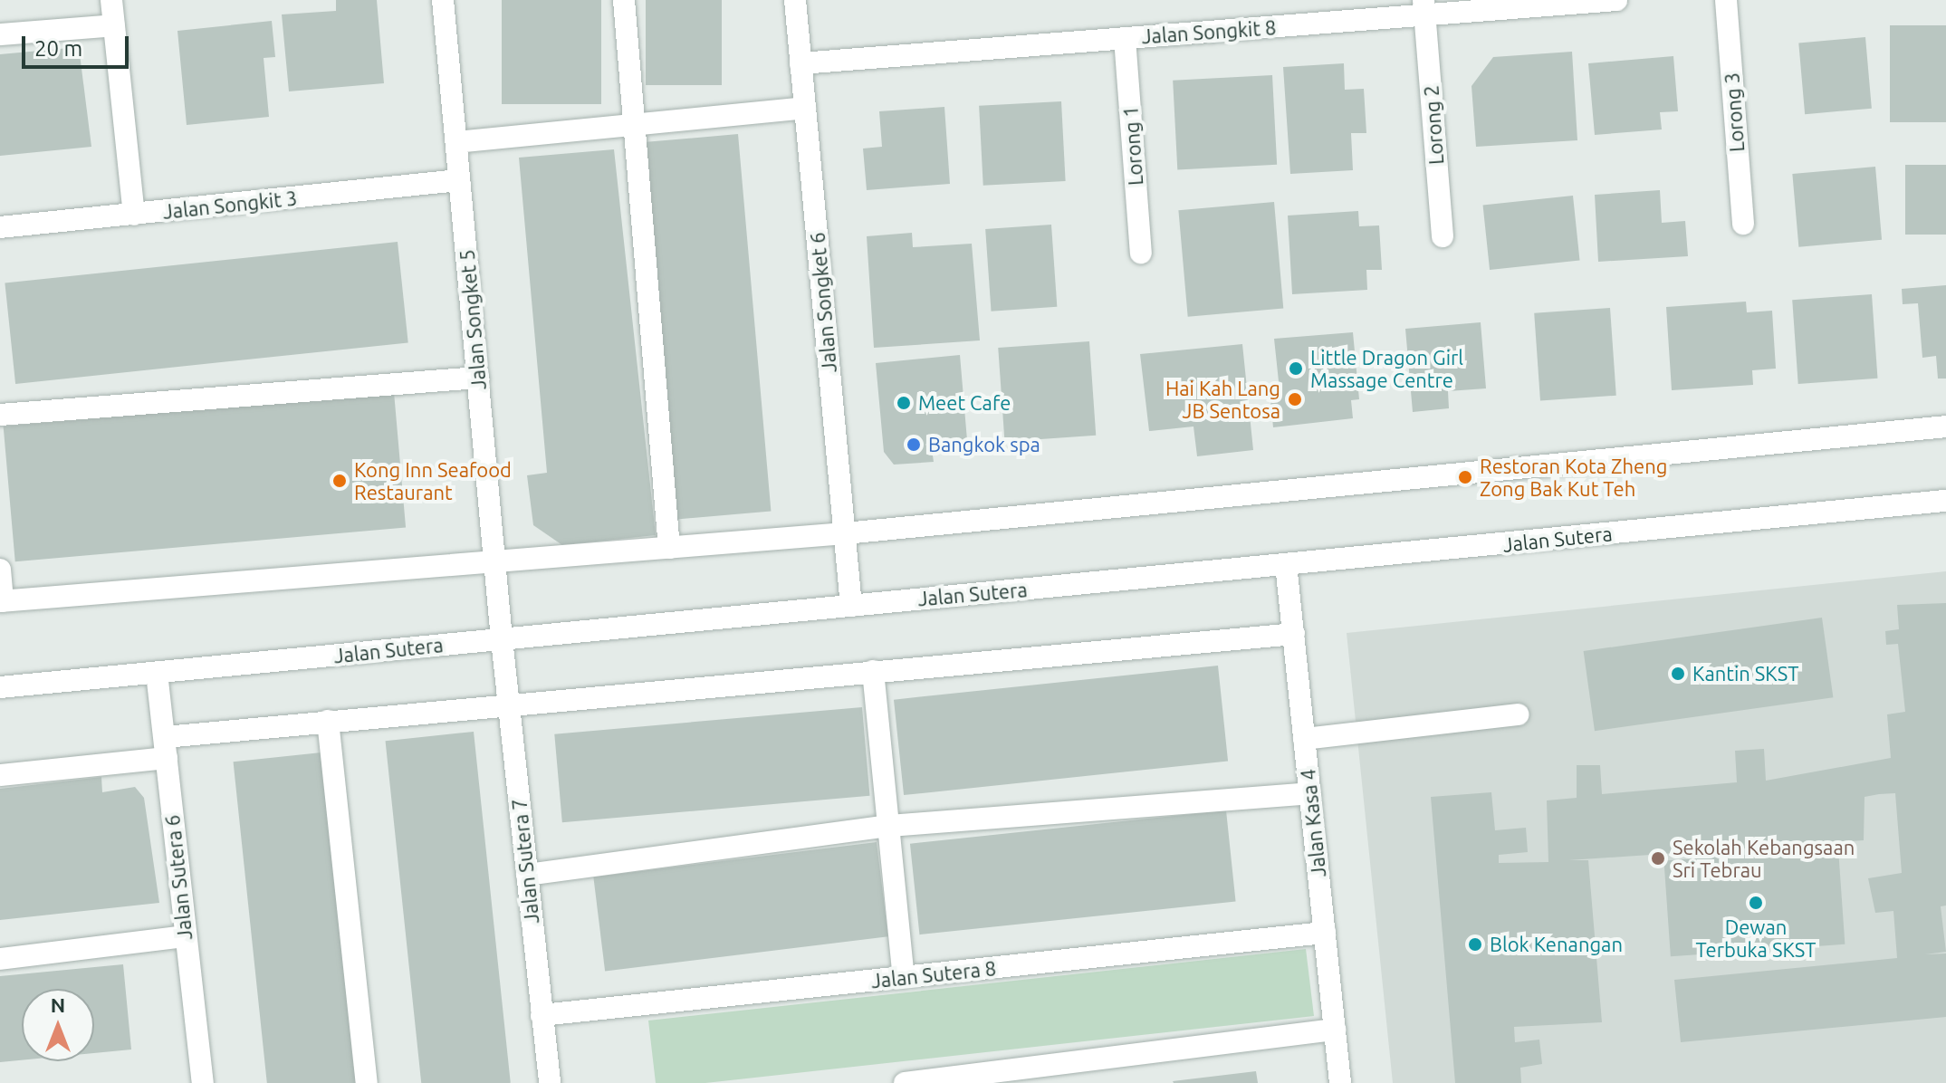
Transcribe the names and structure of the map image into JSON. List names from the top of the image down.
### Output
{
  "streets": {
    "street": [
      "Jalan Songkit 8",
      "Lorong 3",
      "Lorong 2",
      "Lorong 1",
      "Jalan Songkit 3",
      "Jalan Songket 6",
      "Jalan Songket 5",
      "Jalan Sutera",
      "Jalan Kasa 4",
      "Jalan Sutera 7",
      "Jalan Sutera 6",
      "Jalan Sutera 8"
    ]
  },
  "crossings": [
    ["Jalan Songkit 8", "Lorong 2"],
    ["Jalan Songkit 8", "Lorong 1"],
    ["Jalan Songkit 8", "Jalan Songket 6"],
    ["Jalan Songkit 3", "Jalan Songket 5"],
    ["Jalan Songket 6", "Jalan Sutera"],
    ["Jalan Songket 5", "Jalan Sutera"],
    ["Jalan Songket 5", "Jalan Sutera 7"],
    ["Jalan Sutera", "Jalan Kasa 4"],
    ["Jalan Sutera", "Jalan Sutera 7"],
    ["Jalan Sutera", "Jalan Sutera 6"],
    ["Jalan Kasa 4", "Jalan Sutera 8"],
    ["Jalan Sutera 7", "Jalan Sutera 8"]
  ],
  "places": [
    "Little Dragon Girl Massage Centre",
    "Hai Kah Lang JB Sentosa",
    "Meet Cafe",
    "Bangkok spa",
    "Restoran Kota Zheng Zong Bak Kut Teh",
    "Kong Inn Seafood Restaurant",
    "Kantin SKST",
    "Sekolah Kebangsaan Sri Tebrau",
    "Dewan Terbuka SKST",
    "Blok Kenangan"
  ],
  "scale_bar": "20 m",
  "north": "top"
}
